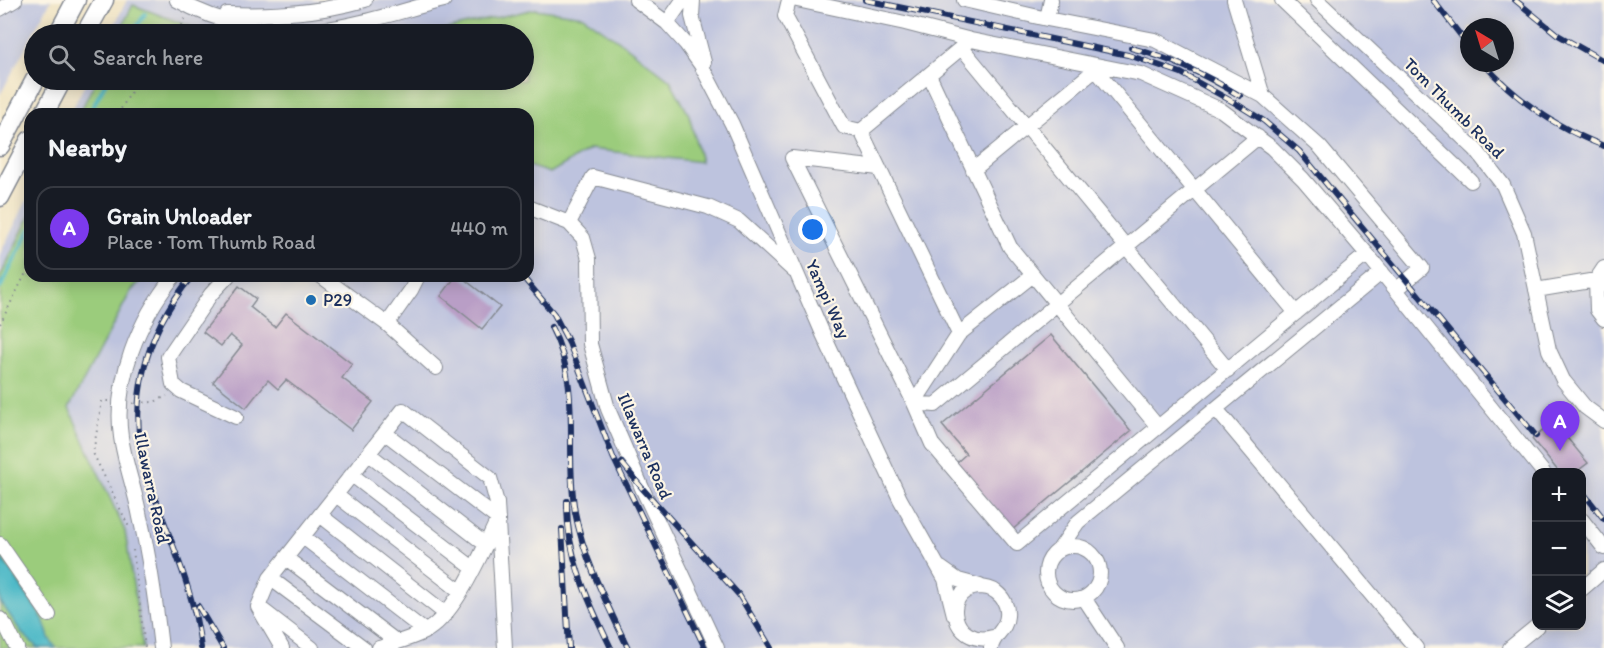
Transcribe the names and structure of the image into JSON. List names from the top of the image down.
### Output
{
  "streets": {
    "street": ["Tom Thumb Road", "Yampi Way", "Illawarra Road"]
  },
  "places": ["P29"],
  "north": "top left",
  "page": {
    "search": "Search here",
    "heading": "Nearby",
    "list": [
      {
        "mark": "A",
        "name": "Grain Unloader",
        "note": "Place · Tom Thumb Road",
        "value": "440 m"
      }
    ],
    "pins": "A",
    "map_buttons": ["+", "−"]
  }
}
